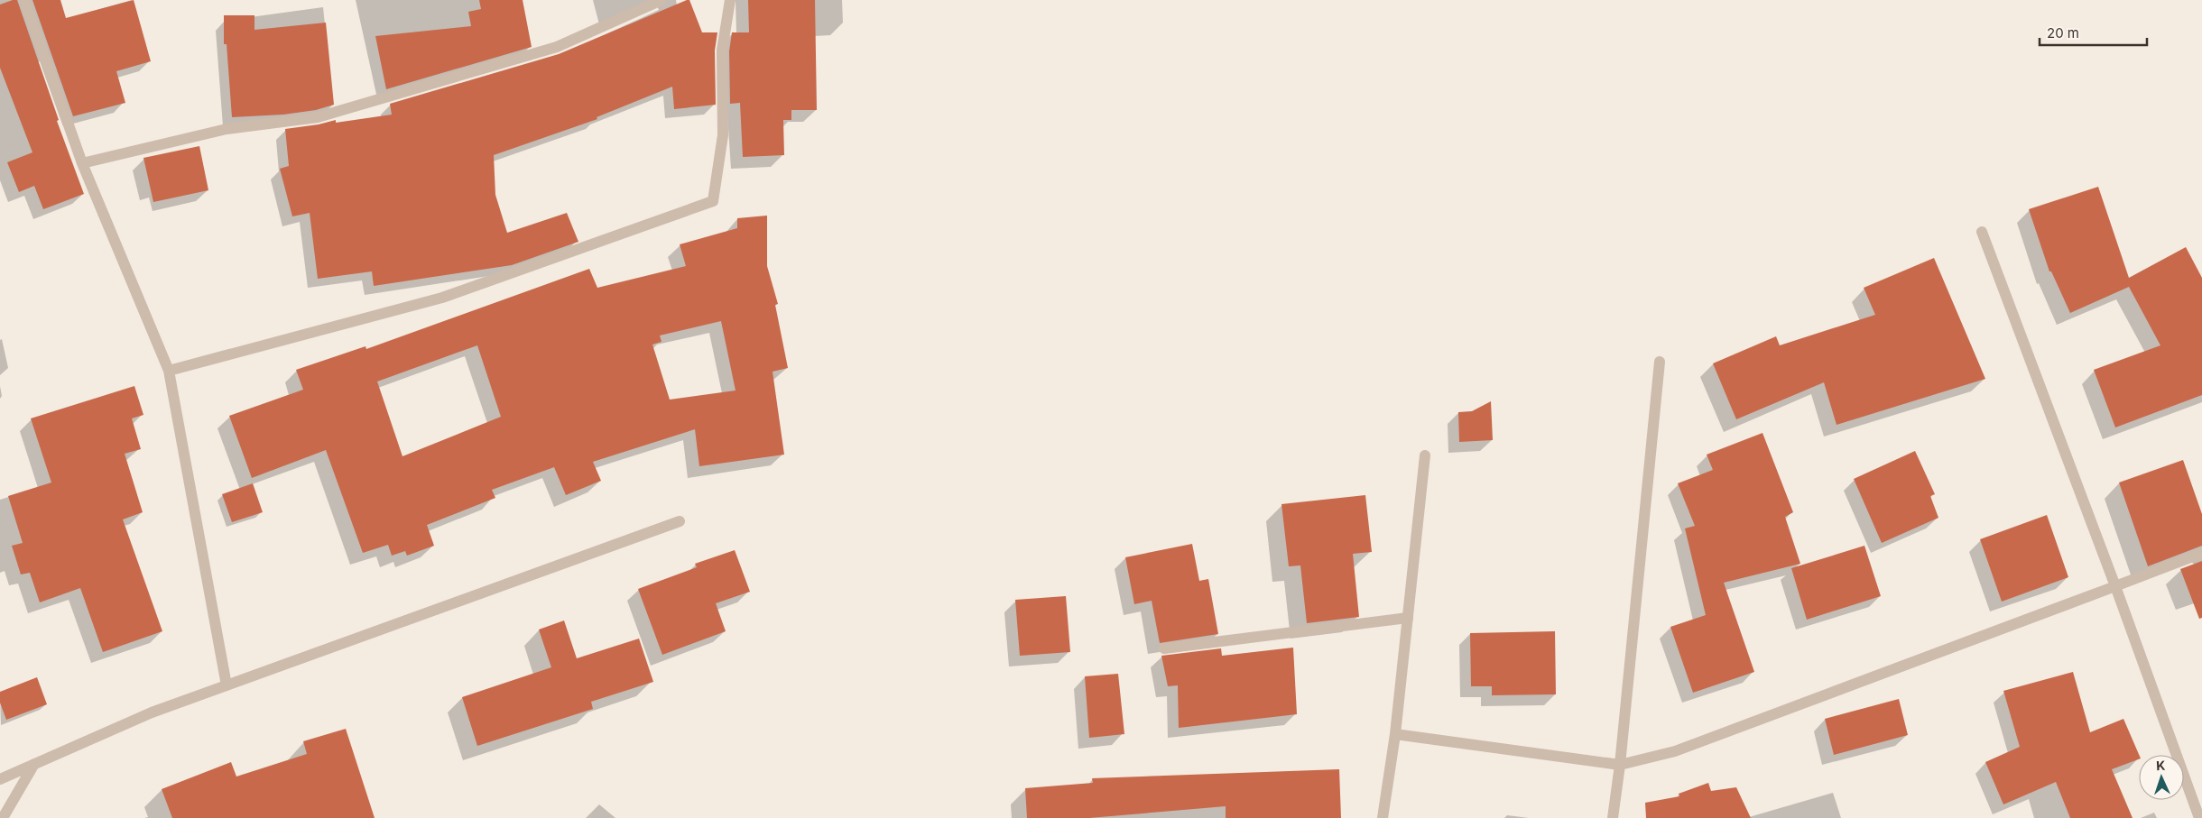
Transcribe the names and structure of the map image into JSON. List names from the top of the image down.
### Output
{
  "scale_bar": "20 m",
  "north": "top"
}
